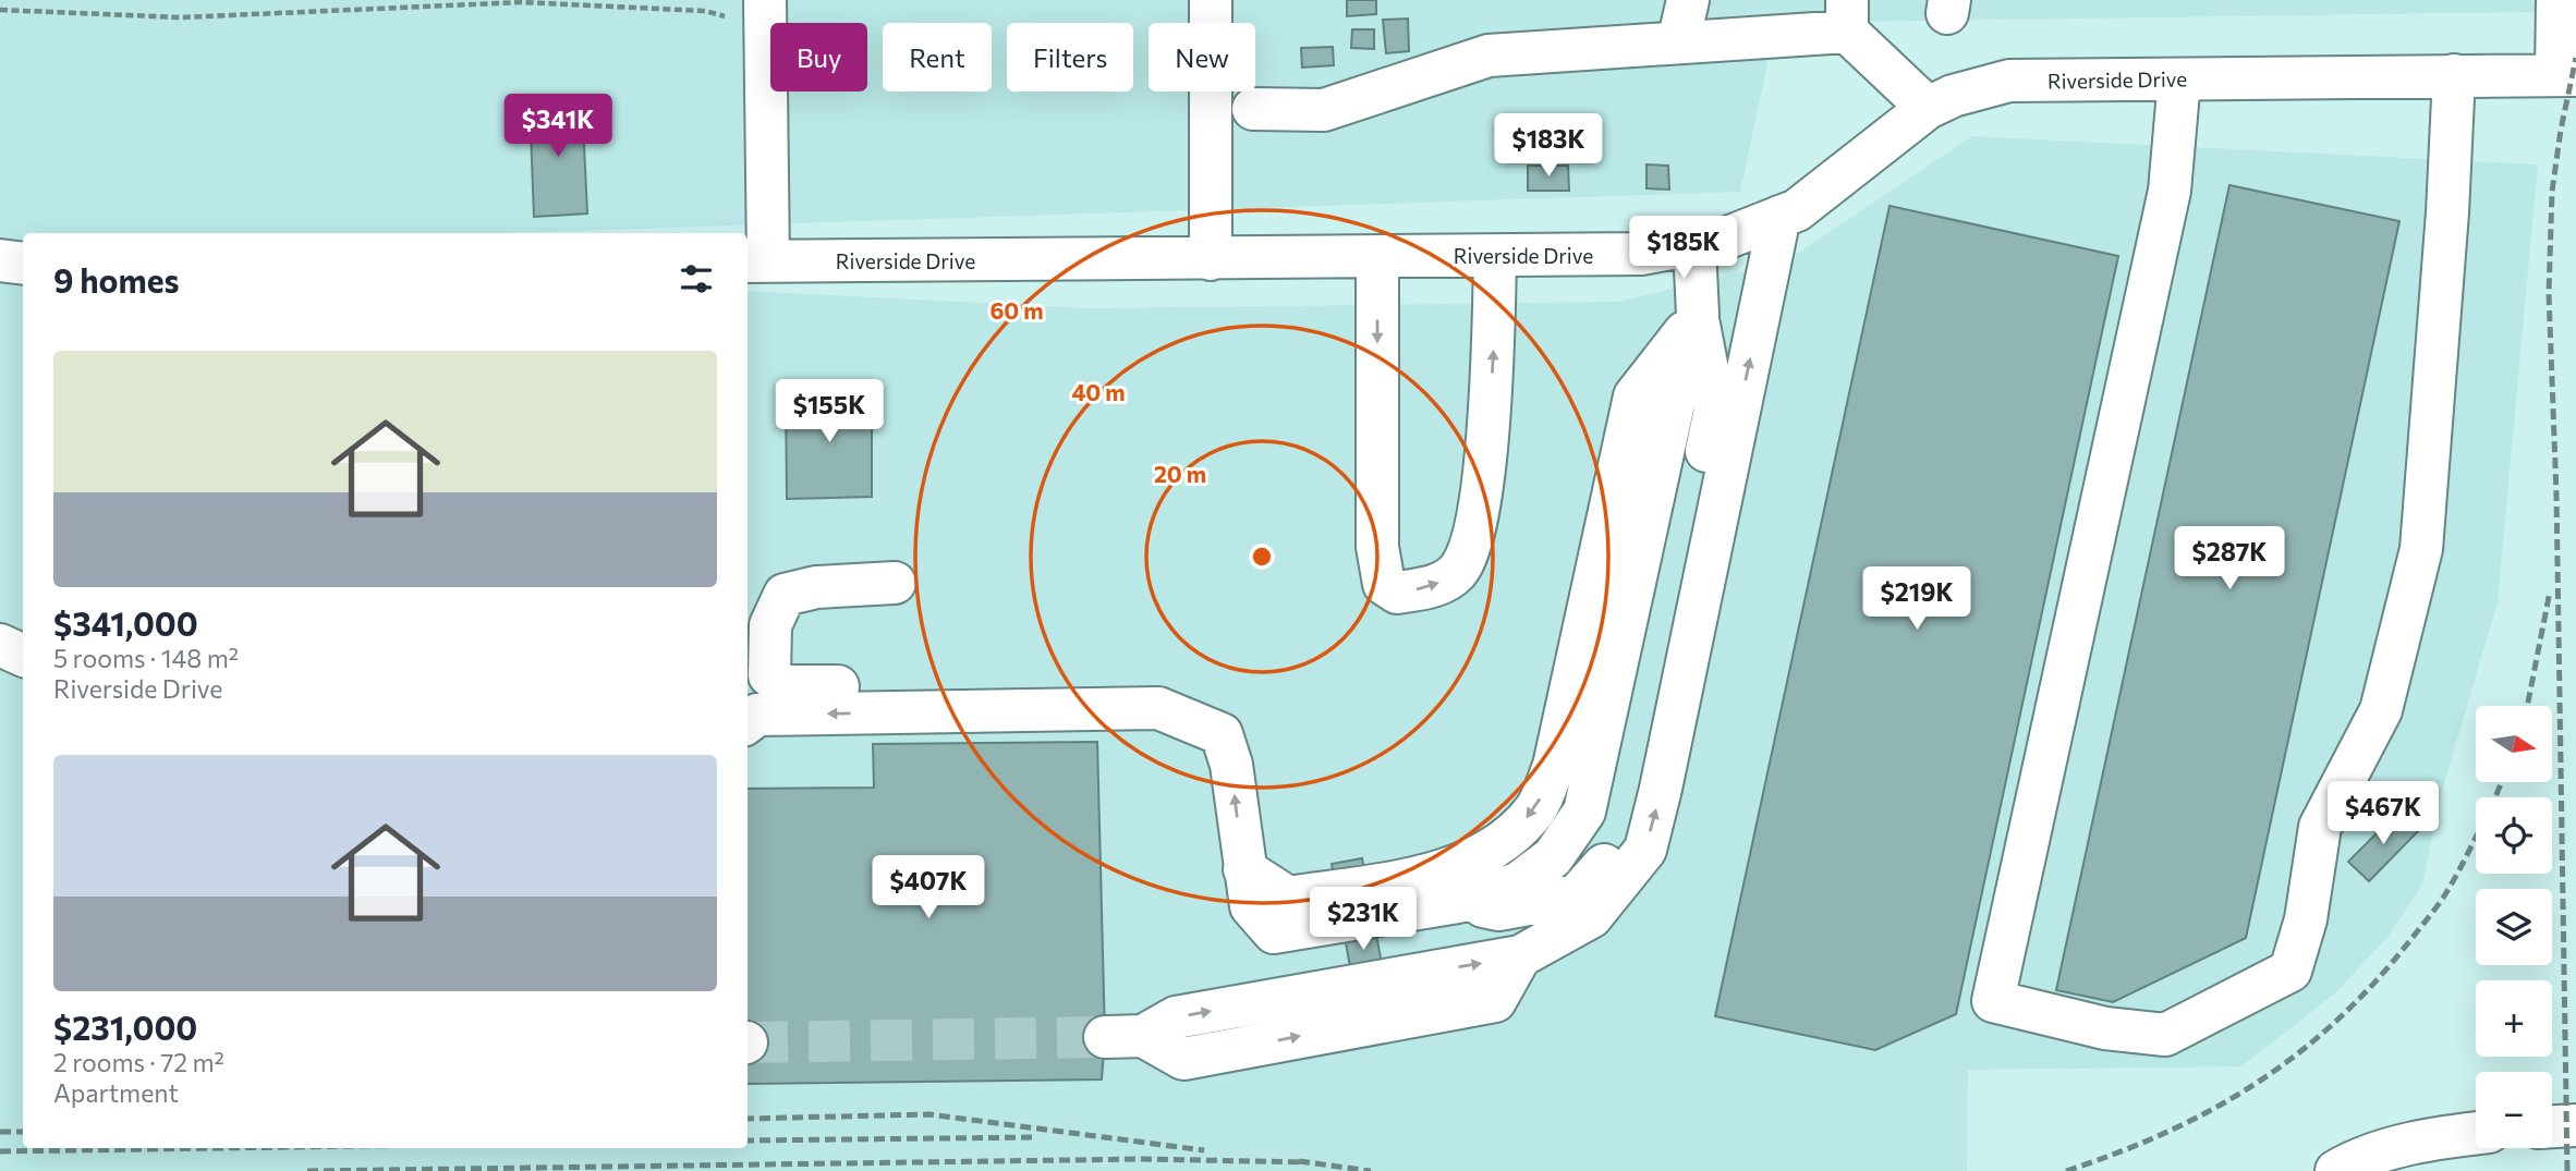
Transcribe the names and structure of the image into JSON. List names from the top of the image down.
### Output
{
  "streets": {
    "street": ["Riverside Drive"]
  },
  "north": "right",
  "page": {
    "chip": [
      "Buy",
      "Rent",
      "Filters",
      "New"
    ],
    "price": [
      "$341K",
      "$183K",
      "$185K",
      "$155K",
      "$287K",
      "$219K",
      "$467K",
      "$407K",
      "$231K"
    ],
    "heading": "9 homes",
    "list": [
      {
        "name": "$341,000",
        "note": "5 rooms · 148 m² · Riverside Drive"
      },
      {
        "name": "$231,000",
        "note": "2 rooms · 72 m² · Apartment"
      }
    ],
    "map_buttons": ["+", "−"]
  },
  "rings": ["60 m", "40 m", "20 m"]
}
